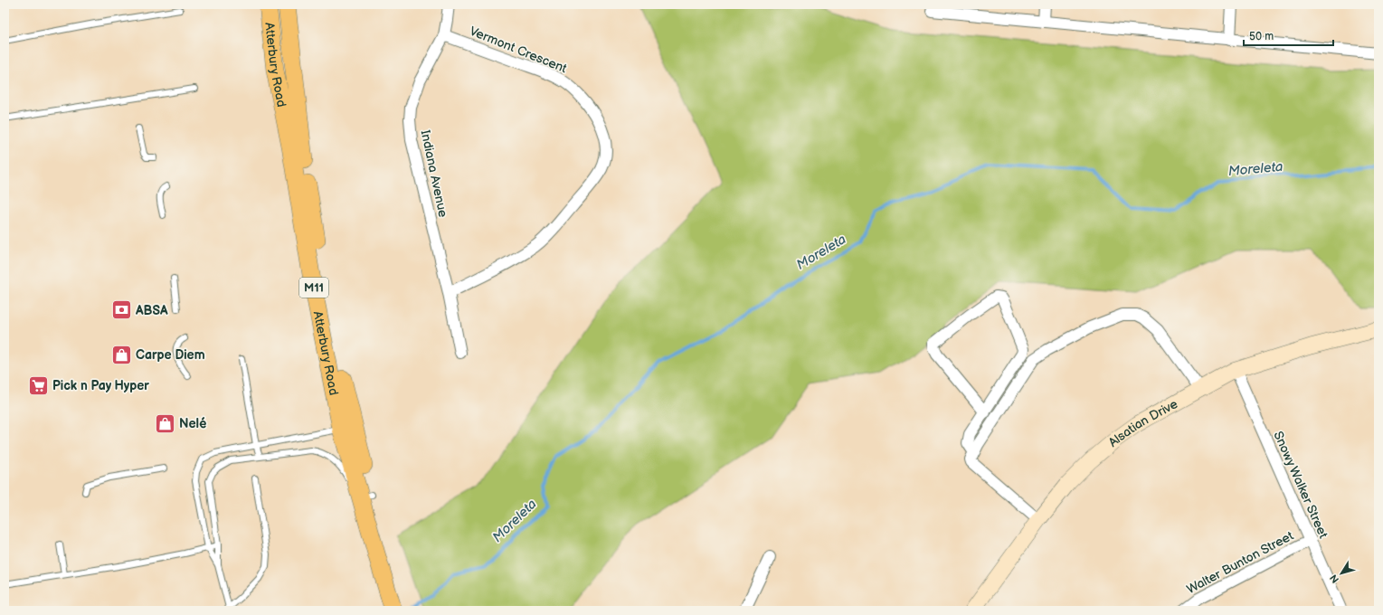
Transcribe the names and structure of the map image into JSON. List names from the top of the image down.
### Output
{
  "streets": {
    "main road": ["Atterbury Road", "M11"],
    "street": [
      "Vermont Crescent",
      "Indiana Avenue",
      "Alsatian Drive",
      "Snowy Walker Street",
      "Walter Bunton Street"
    ]
  },
  "crossings": [
    ["Vermont Crescent", "Indiana Avenue"],
    ["Alsatian Drive", "Snowy Walker Street"],
    ["Snowy Walker Street", "Walter Bunton Street"]
  ],
  "water": ["Moreleta"],
  "places": {
    "bank": ["ABSA"],
    "shop": ["Carpe Diem", "Nelé"],
    "supermarket": ["Pick n Pay Hyper"]
  },
  "scale_bar": "50 m",
  "north": "bottom left"
}
